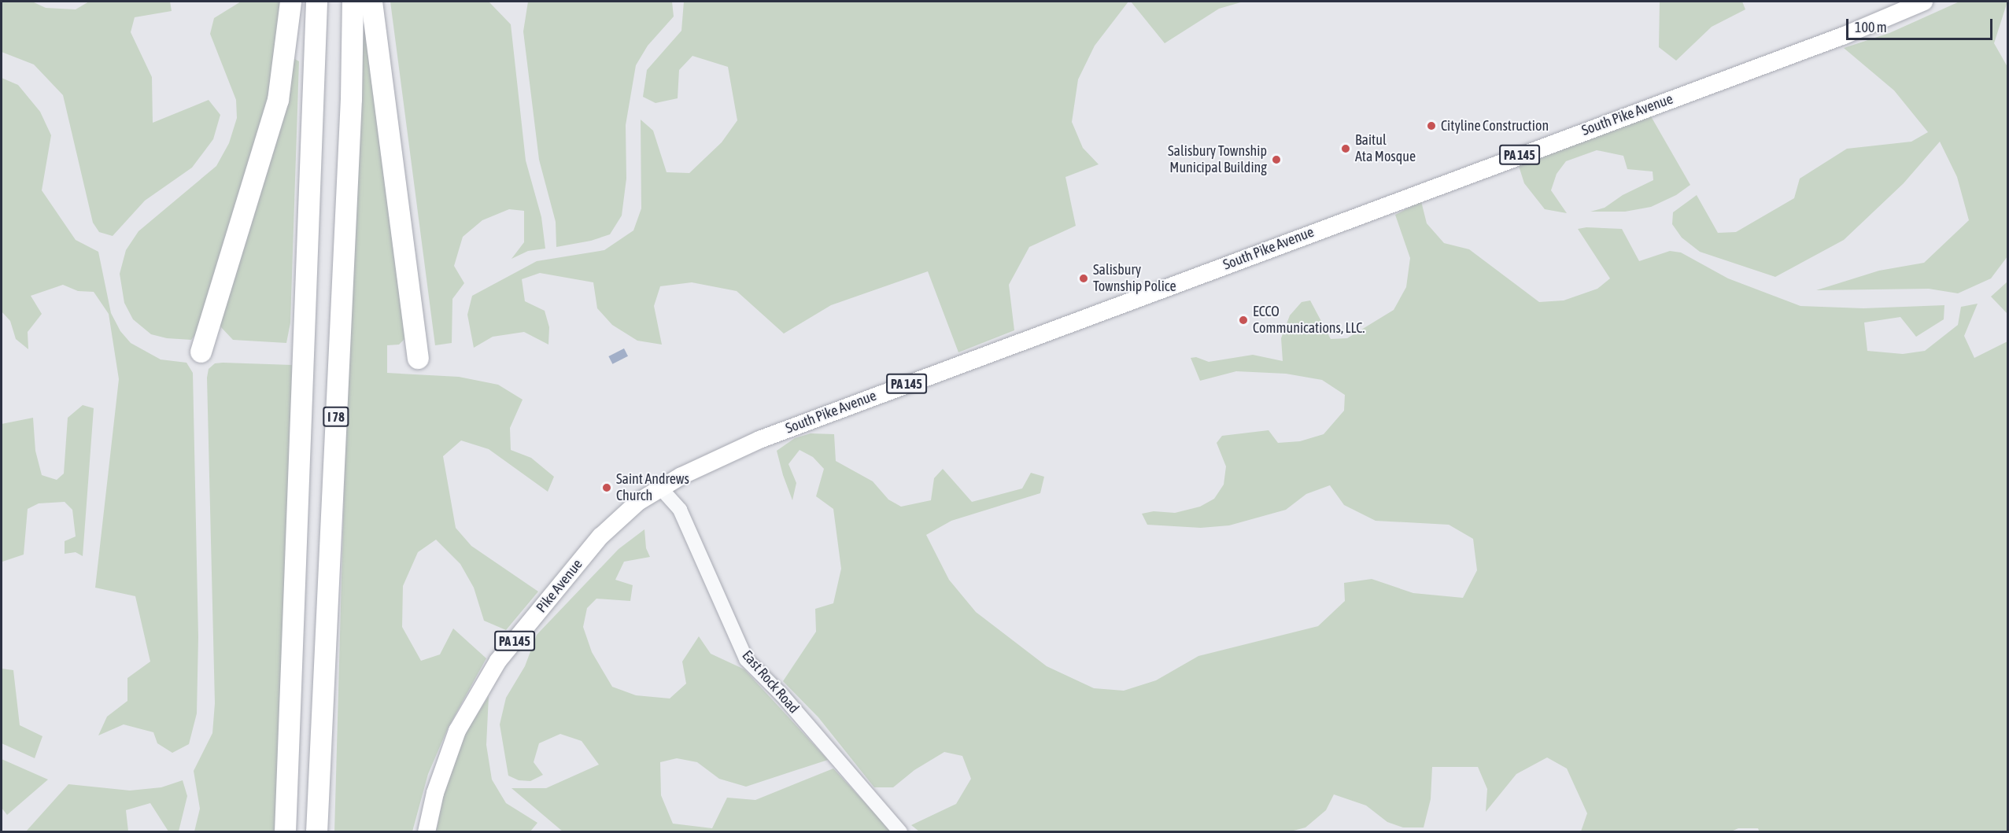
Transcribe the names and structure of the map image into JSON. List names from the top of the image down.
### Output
{
  "streets": {
    "highway": ["I 78"],
    "main road": ["South Pike Avenue", "PA 145", "Pike Avenue"],
    "street": ["East Rock Road"]
  },
  "crossings": [
    ["South Pike Avenue", "Pike Avenue"],
    ["South Pike Avenue", "East Rock Road"],
    ["Pike Avenue", "East Rock Road"]
  ],
  "places": [
    "Cityline Construction",
    "Baitul Ata Mosque",
    "Salisbury Township Municipal Building",
    "Salisbury Township Police",
    "ECCO Communications, LLC.",
    "Saint Andrews Church"
  ],
  "scale_bar": "100 m"
}
